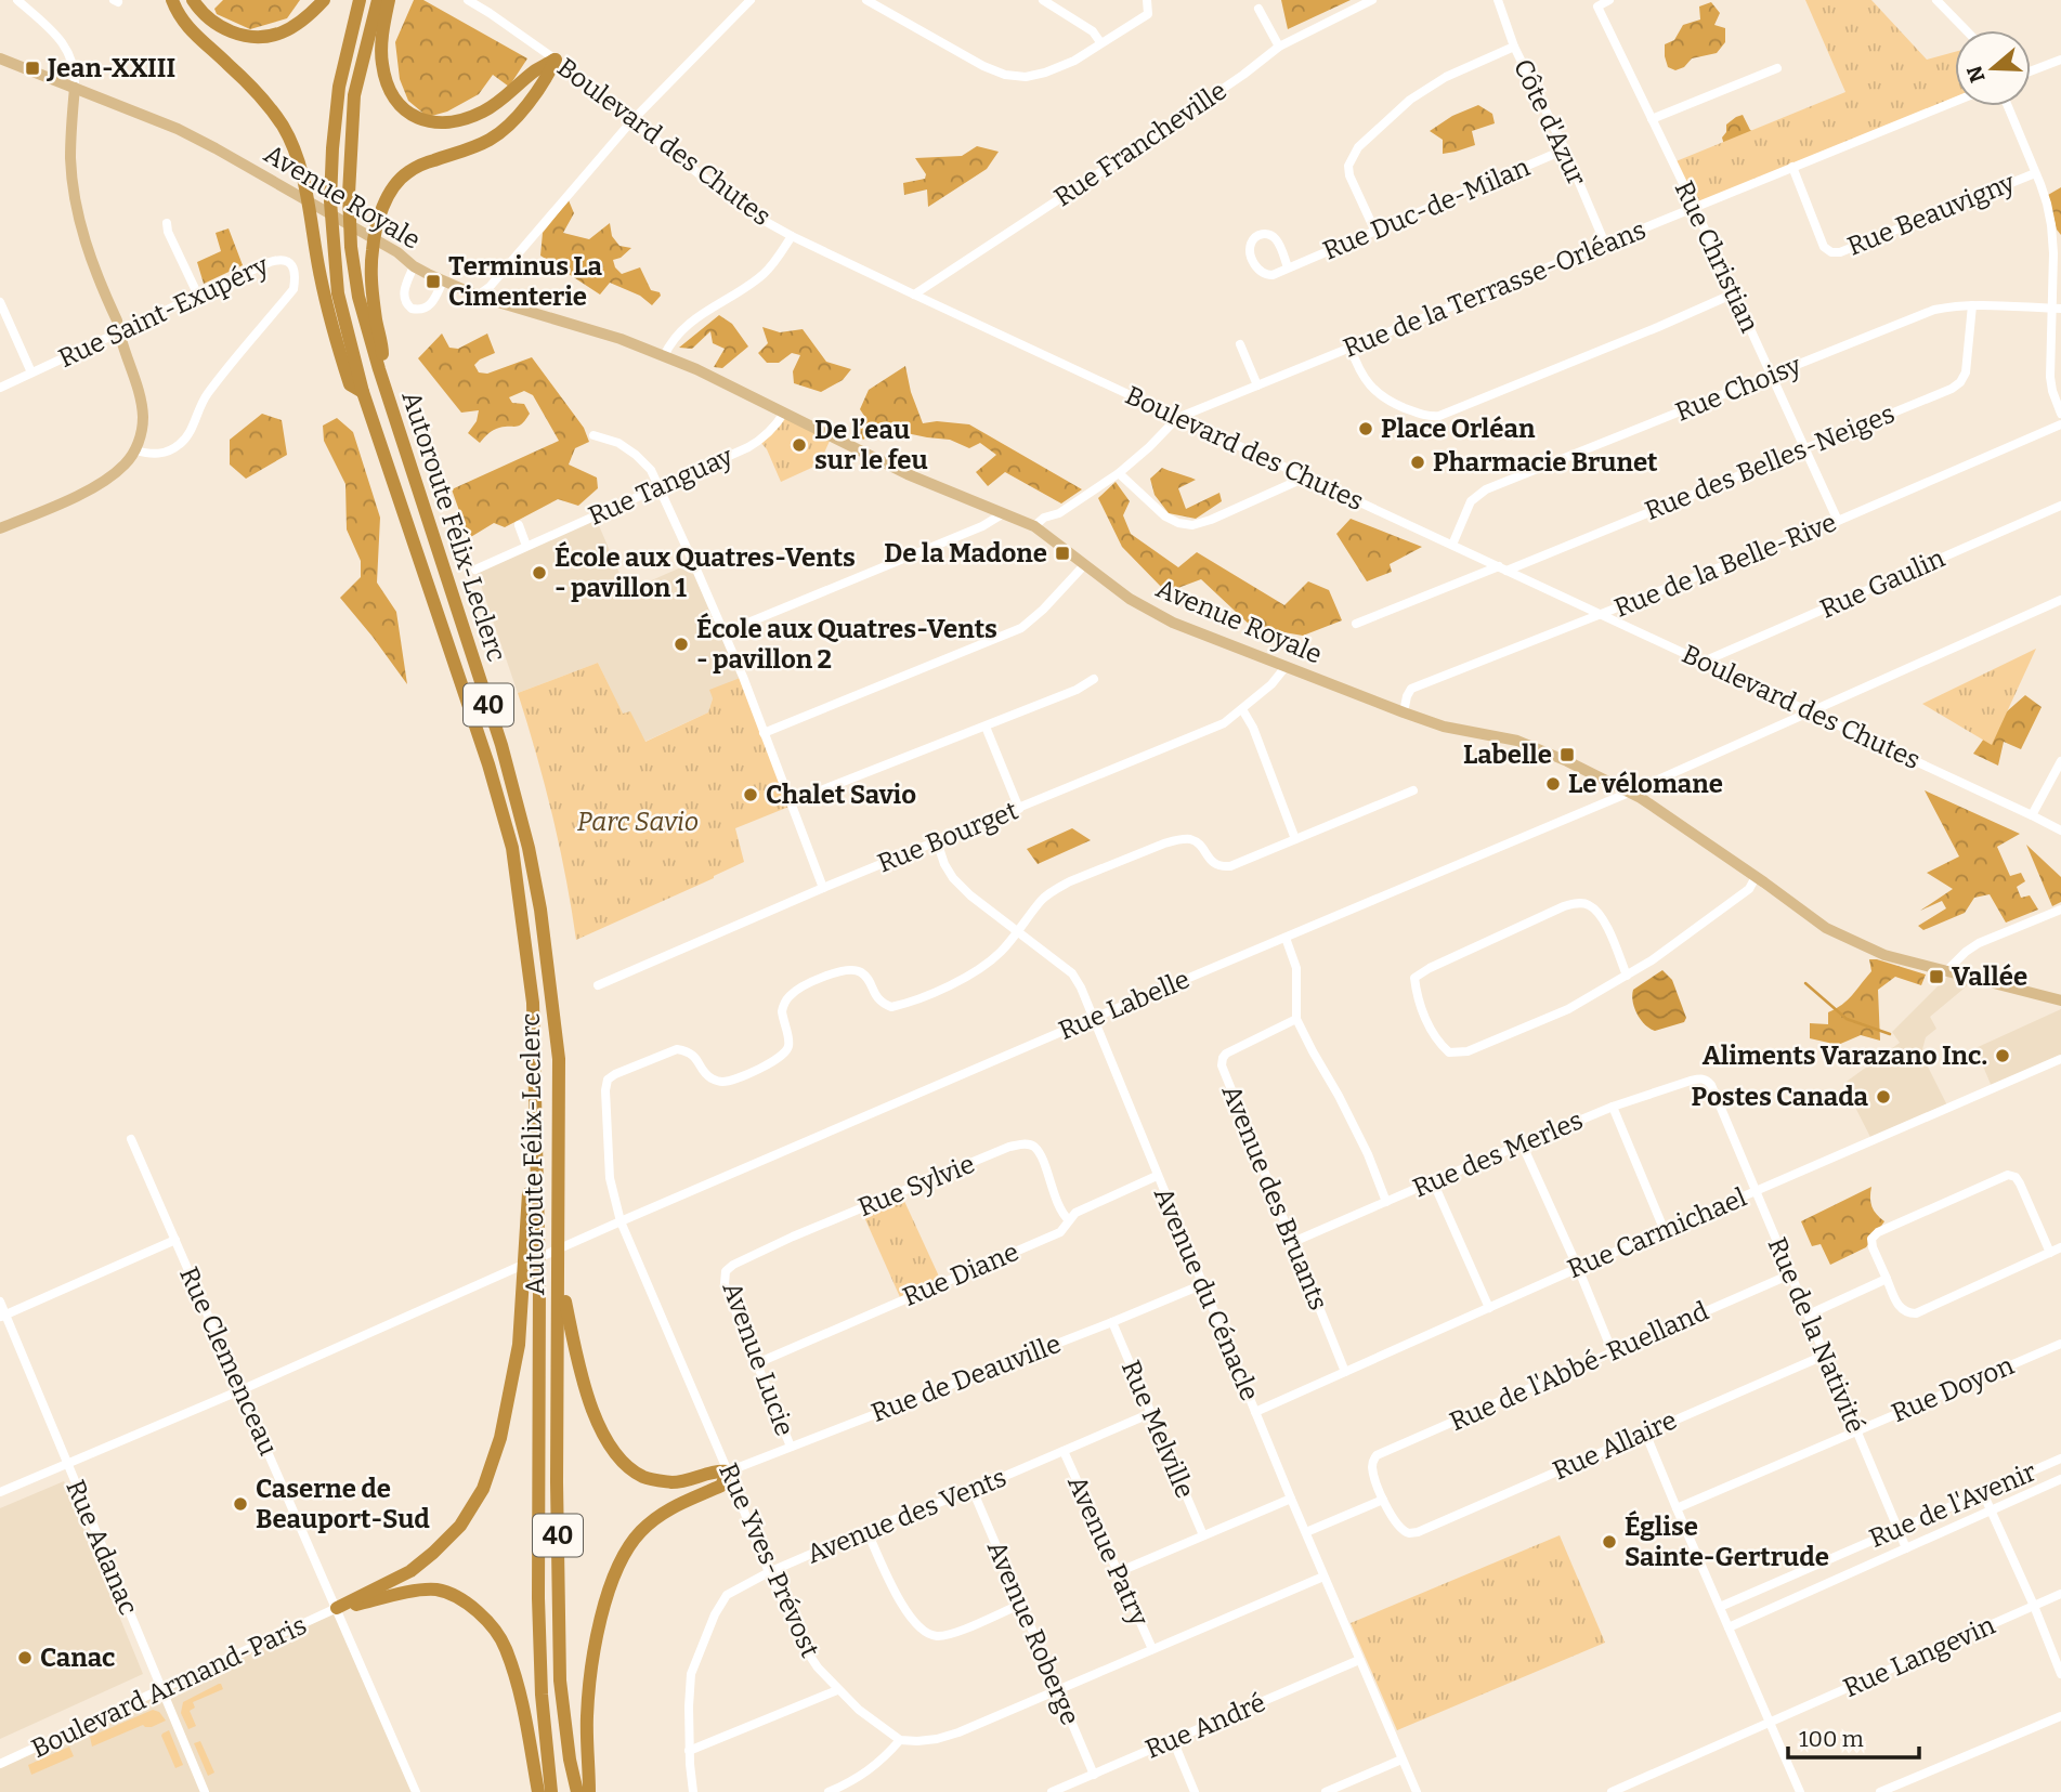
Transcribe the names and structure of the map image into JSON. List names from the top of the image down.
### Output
{
  "streets": {
    "highway": ["Autoroute Félix-Leclerc", "40"],
    "main road": ["Avenue Royale"],
    "street": [
      "Côte d'Azur",
      "Boulevard des Chutes",
      "Rue Francheville",
      "Rue Duc-de-Milan",
      "Rue Beauvigny",
      "Rue Christian",
      "Rue de la Terrasse-Orléans",
      "Rue Saint-Exupéry",
      "Rue Choisy",
      "Rue des Belles-Neiges",
      "Rue Tanguay",
      "Rue de la Belle-Rive",
      "Rue Gaulin",
      "Rue Bourget",
      "Rue Labelle",
      "Rue des Merles",
      "Rue Sylvie",
      "Avenue des Bruants",
      "Rue Carmichael",
      "Rue Diane",
      "Avenue du Cénacle",
      "Rue de la Nativité",
      "Avenue Lucie",
      "Rue Clemenceau",
      "Rue de l'Abbé-Ruelland",
      "Rue de Deauville",
      "Rue Doyon",
      "Rue Melville",
      "Rue Allaire",
      "Rue de l'Avenir",
      "Avenue des Vents",
      "Rue Adanac",
      "Avenue Patry",
      "Rue Yves-Prévost",
      "Avenue Roberge",
      "Rue Langevin",
      "Boulevard Armand-Paris",
      "Rue André"
    ]
  },
  "crossings": [
    ["Côte d'Azur", "Rue Duc-de-Milan"],
    ["Côte d'Azur", "Rue de la Terrasse-Orléans"],
    ["Boulevard des Chutes", "Rue Francheville"],
    ["Boulevard des Chutes", "Rue de la Terrasse-Orléans"],
    ["Boulevard des Chutes", "Rue Choisy"],
    ["Boulevard des Chutes", "Rue des Belles-Neiges"],
    ["Boulevard des Chutes", "Rue de la Belle-Rive"],
    ["Boulevard des Chutes", "Rue Gaulin"],
    ["Boulevard des Chutes", "Rue Labelle"],
    ["Avenue Royale", "Rue de la Terrasse-Orléans"],
    ["Avenue Royale", "Rue Tanguay"],
    ["Avenue Royale", "Rue de la Belle-Rive"],
    ["Avenue Royale", "Rue Bourget"],
    ["Avenue Royale", "Rue Labelle"],
    ["Rue Beauvigny", "Rue de la Terrasse-Orléans"],
    ["Rue Christian", "Rue de la Terrasse-Orléans"],
    ["Rue Christian", "Rue Choisy"],
    ["Rue Christian", "Rue des Belles-Neiges"],
    ["Rue Christian", "Rue de la Belle-Rive"],
    ["Rue Choisy", "Rue des Belles-Neiges"],
    ["Rue Bourget", "Avenue du Cénacle"],
    ["Rue Labelle", "Avenue du Cénacle"],
    ["Rue Labelle", "Rue Clemenceau"],
    ["Rue Labelle", "Rue Adanac"],
    ["Rue Labelle", "Rue Yves-Prévost"],
    ["Rue des Merles", "Avenue des Bruants"],
    ["Rue des Merles", "Rue de la Nativité"],
    ["Rue Sylvie", "Rue Diane"],
    ["Rue Sylvie", "Avenue Lucie"],
    ["Avenue des Bruants", "Rue Carmichael"],
    ["Rue Carmichael", "Avenue du Cénacle"],
    ["Rue Carmichael", "Rue de la Nativité"],
    ["Rue Diane", "Avenue du Cénacle"],
    ["Rue Diane", "Avenue Lucie"],
    ["Avenue du Cénacle", "Rue de Deauville"],
    ["Avenue du Cénacle", "Rue Yves-Prévost"],
    ["Avenue du Cénacle", "Rue André"],
    ["Rue de la Nativité", "Rue de l'Abbé-Ruelland"],
    ["Rue de la Nativité", "Rue Doyon"],
    ["Rue de la Nativité", "Rue Allaire"],
    ["Rue de la Nativité", "Rue de l'Avenir"],
    ["Avenue Lucie", "Rue de Deauville"],
    ["Rue Clemenceau", "Boulevard Armand-Paris"],
    ["Rue de l'Abbé-Ruelland", "Rue Allaire"],
    ["Rue de Deauville", "Rue Melville"],
    ["Rue de Deauville", "Rue Yves-Prévost"],
    ["Rue Melville", "Avenue des Vents"],
    ["Avenue des Vents", "Avenue Patry"],
    ["Avenue des Vents", "Rue Yves-Prévost"],
    ["Avenue des Vents", "Avenue Roberge"],
    ["Rue Adanac", "Boulevard Armand-Paris"],
    ["Avenue Roberge", "Rue André"]
  ],
  "parks": ["Parc Savio"],
  "places": {
    "transit": [
      "Jean-XXIII",
      "Terminus La Cimenterie",
      "De la Madone",
      "Labelle",
      "Vallée"
    ],
    "other": [
      "Place Orléan",
      "De l’eau sur le feu",
      "Pharmacie Brunet",
      "École aux Quatres-Vents - pavillon 1",
      "École aux Quatres-Vents - pavillon 2",
      "Le vélomane",
      "Chalet Savio",
      "Aliments Varazano Inc.",
      "Postes Canada",
      "Caserne de Beauport-Sud",
      "Église Sainte-Gertrude",
      "Canac"
    ]
  },
  "scale_bar": "100 m",
  "north": "left"
}
